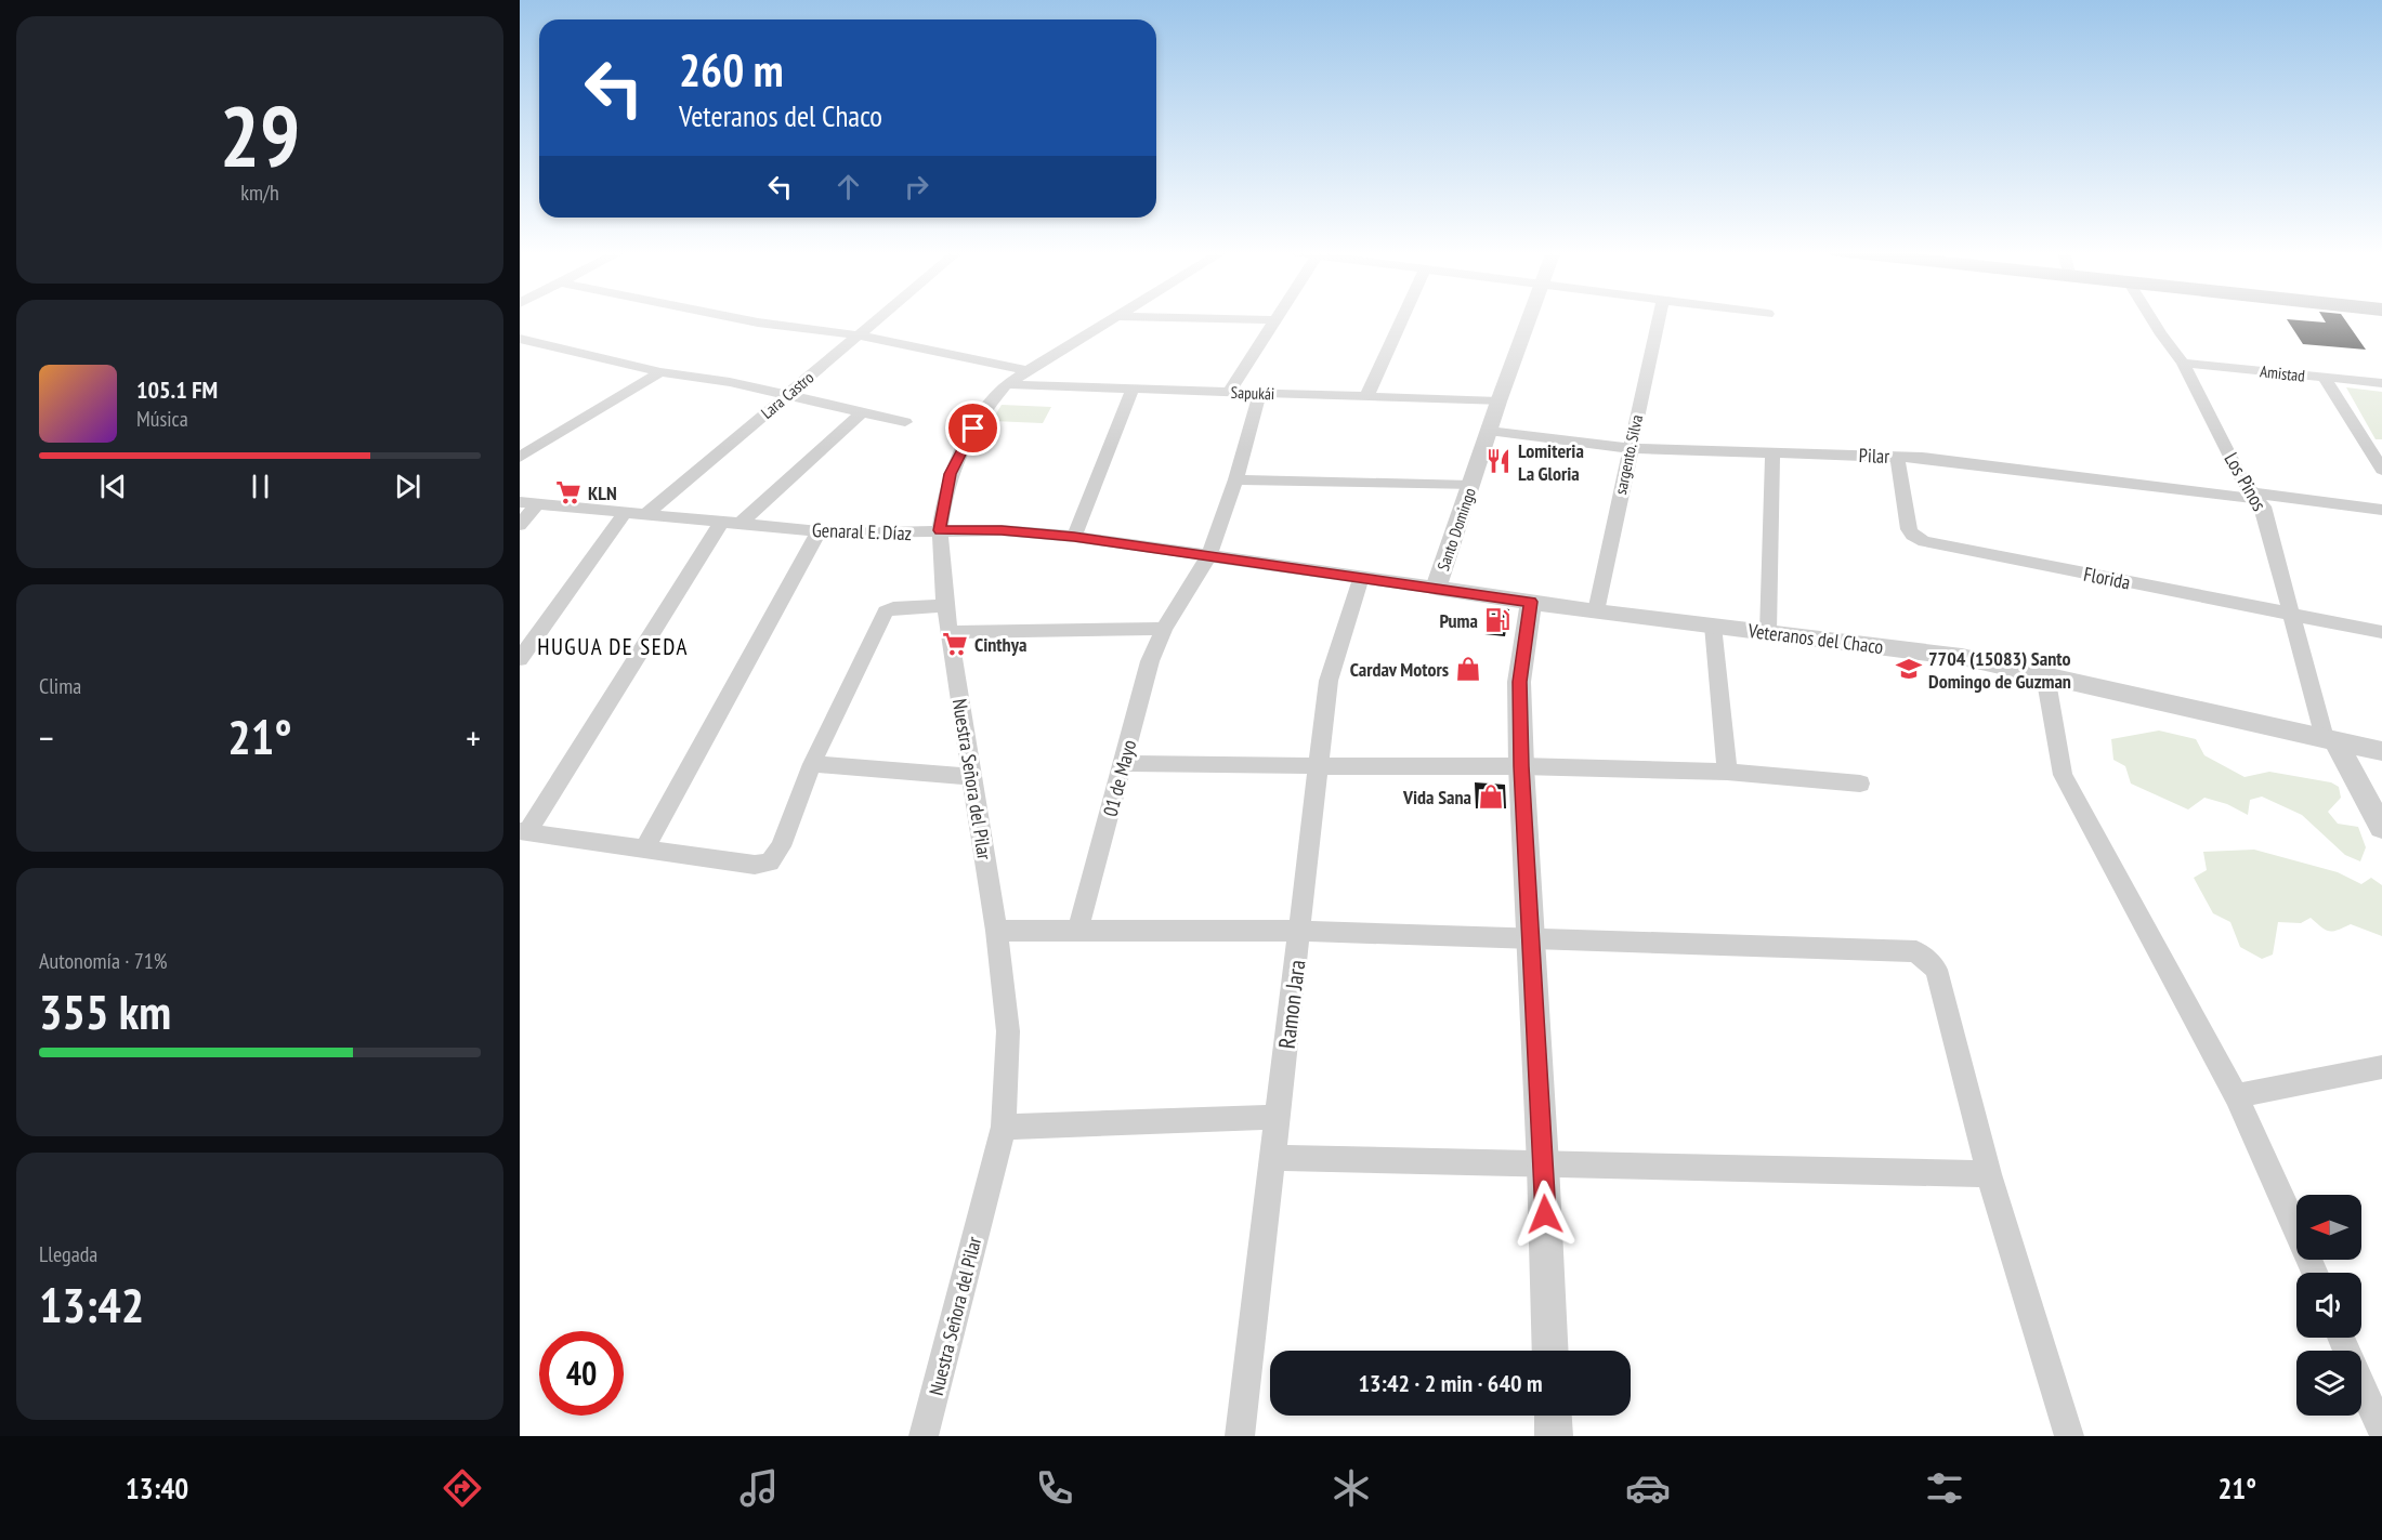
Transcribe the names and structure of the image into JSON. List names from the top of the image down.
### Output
{
  "streets": {
    "street": [
      "Amistad",
      "Sapukái",
      "Lara Castro",
      "sargento. Silva",
      "Pilar",
      "Los Pinos",
      "Santo Domingo",
      "Genaral E. Díaz",
      "Florida",
      "Veteranos del Chaco",
      "01 de Mayo",
      "Nuestra Señora del Pilar",
      "Ramon Jara"
    ]
  },
  "crossings": [
    ["Amistad", "Los Pinos"],
    ["Sapukái", "Santo Domingo"],
    ["Sapukái", "Nuestra Señora del Pilar"],
    ["Lara Castro", "Genaral E. Díaz"],
    ["sargento. Silva", "Pilar"],
    ["sargento. Silva", "Veteranos del Chaco"],
    ["Pilar", "Los Pinos"],
    ["Pilar", "Santo Domingo"],
    ["Pilar", "Florida"],
    ["Los Pinos", "Florida"],
    ["Los Pinos", "Veteranos del Chaco"],
    ["Santo Domingo", "Genaral E. Díaz"],
    ["Santo Domingo", "Veteranos del Chaco"],
    ["Genaral E. Díaz", "Veteranos del Chaco"],
    ["Genaral E. Díaz", "01 de Mayo"],
    ["Genaral E. Díaz", "Nuestra Señora del Pilar"],
    ["Genaral E. Díaz", "Ramon Jara"]
  ],
  "districts": ["HUGUA DE SEDA"],
  "places": {
    "restaurant": ["Lomiteria La Gloria"],
    "supermarket": ["KLN", "Cinthya"],
    "fuel station": ["Puma"],
    "shop": ["Cardav Motors", "Vida Sana"],
    "school or university": ["7704 (15083) Santo Domingo de Guzman"]
  },
  "north": "left",
  "page": {
    "tile": [
      ["29", "km/h"],
      "Clima",
      ["Autonomía · 71%", "355 km"],
      ["Llegada", "13:42"]
    ],
    "turn": ["260 m", "Veteranos del Chaco"],
    "song": ["105.1 FM", "Música"],
    "heat": ["−", "21°", "+"],
    "limit": "40",
    "trip": "13:42 · 2 min · 640 m",
    "tabs": ["13:40", "21°"]
  }
}
